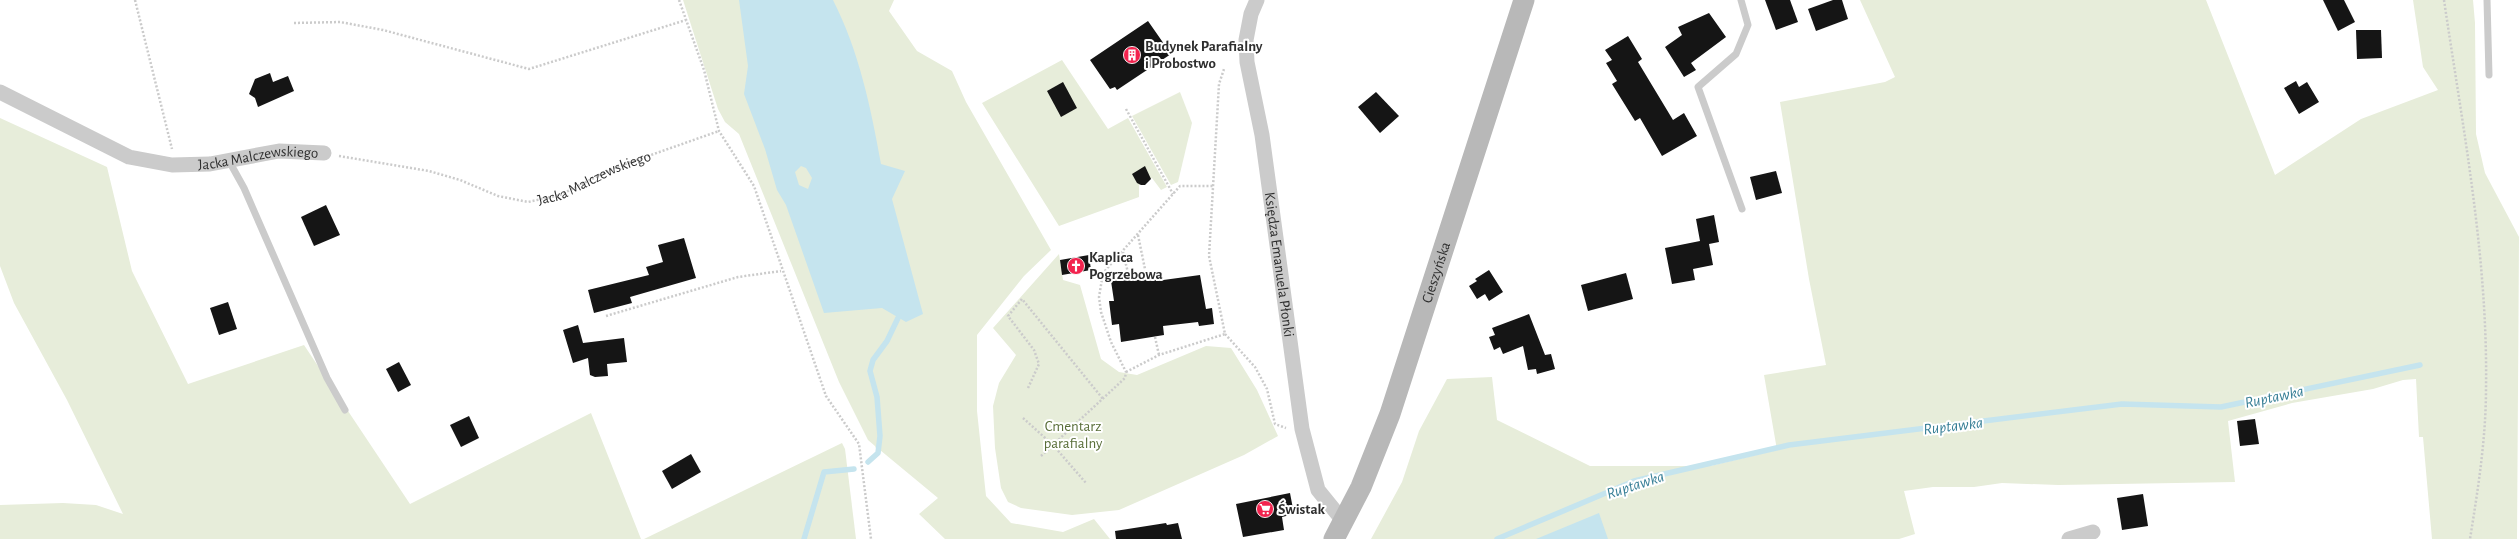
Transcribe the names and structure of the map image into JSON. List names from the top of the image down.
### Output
{
  "streets": {
    "main road": ["Cieszyńska"],
    "street": ["Jacka Malczewskiego", "Księdza Emanuela Płonki"]
  },
  "crossings": [
    ["Księdza Emanuela Płonki", "Cieszyńska"]
  ],
  "water": ["Ruptawka"],
  "parks": ["Cmentarz parafialny"],
  "places": {
    "building": ["Budynek Parafialny i Probostwo"],
    "church": ["Kaplica Pogrzebowa"],
    "supermarket": ["Świstak"]
  }
}
